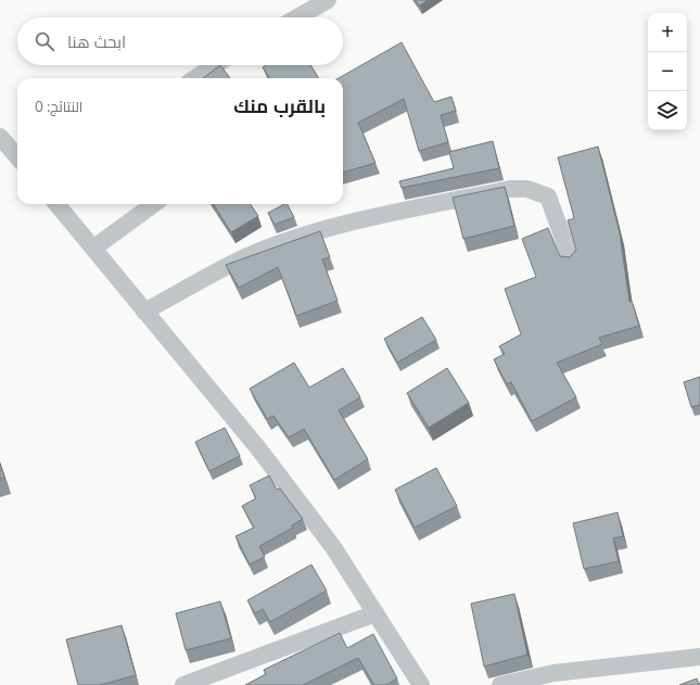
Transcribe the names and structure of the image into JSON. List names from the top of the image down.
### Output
{
  "page": {
    "map_buttons": ["+", "−"],
    "search": "ابحث هنا",
    "heading": ["بالقرب منك", "النتائج: 0"]
  }
}
